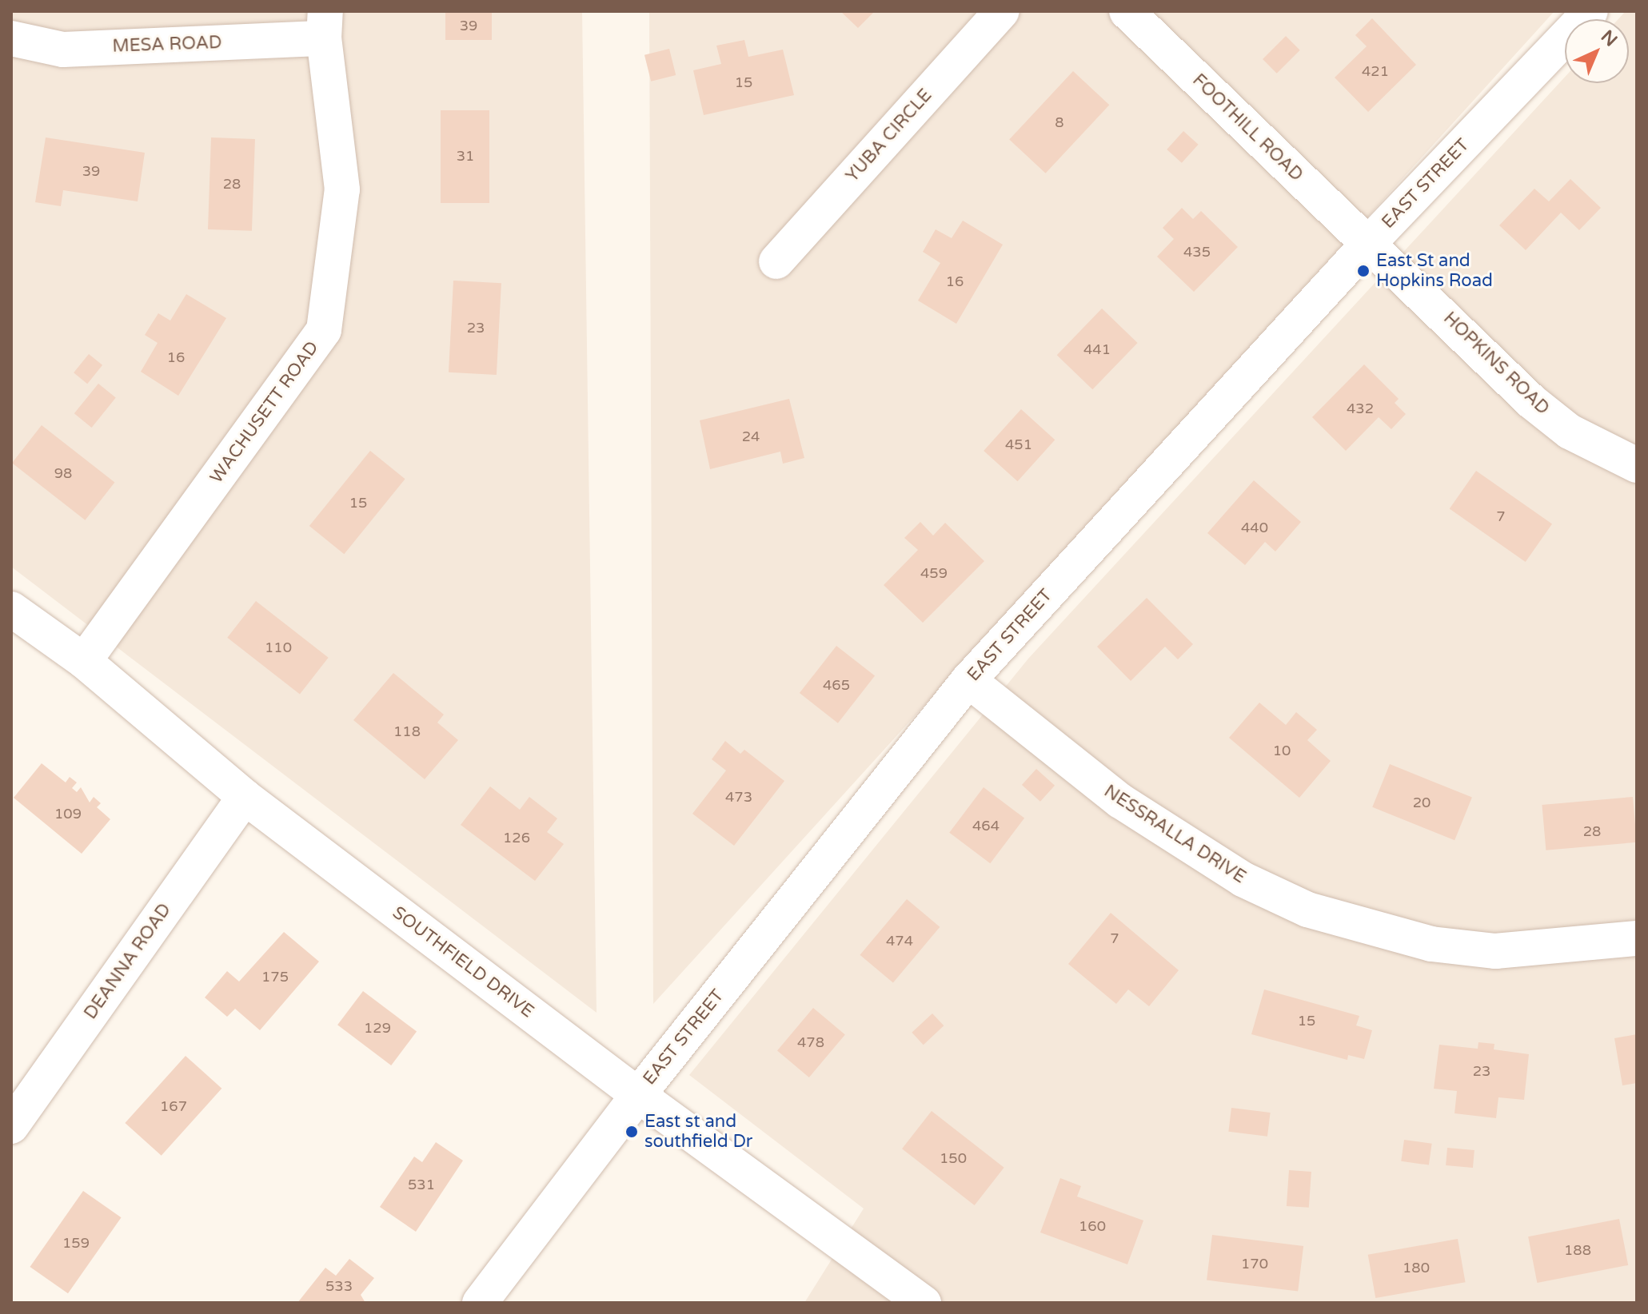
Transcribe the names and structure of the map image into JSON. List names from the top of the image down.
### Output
{
  "streets": {
    "street": [
      "MESA ROAD",
      "FOOTHILL ROAD",
      "YUBA CIRCLE",
      "EAST STREET",
      "HOPKINS ROAD",
      "WACHUSETT ROAD",
      "NESSRALLA DRIVE",
      "DEANNA ROAD",
      "SOUTHFIELD DRIVE"
    ]
  },
  "crossings": [
    ["MESA ROAD", "WACHUSETT ROAD"],
    ["FOOTHILL ROAD", "EAST STREET"],
    ["FOOTHILL ROAD", "HOPKINS ROAD"],
    ["EAST STREET", "HOPKINS ROAD"],
    ["EAST STREET", "NESSRALLA DRIVE"],
    ["EAST STREET", "SOUTHFIELD DRIVE"],
    ["WACHUSETT ROAD", "SOUTHFIELD DRIVE"],
    ["DEANNA ROAD", "SOUTHFIELD DRIVE"]
  ],
  "places": ["East St and Hopkins Road", "East st and southfield Dr"],
  "house_numbers": [
    "39",
    "421",
    "15",
    "8",
    "31",
    "39",
    "28",
    "435",
    "16",
    "23",
    "441",
    "16",
    "432",
    "24",
    "451",
    "98",
    "15",
    "7",
    "440",
    "459",
    "110",
    "465",
    "118",
    "10",
    "473",
    "20",
    "109",
    "464",
    "28",
    "126",
    "7",
    "474",
    "175",
    "15",
    "129",
    "478",
    "23",
    "167",
    "150",
    "531",
    "160",
    "159",
    "188",
    "170",
    "180",
    "533"
  ],
  "north": "top right"
}
